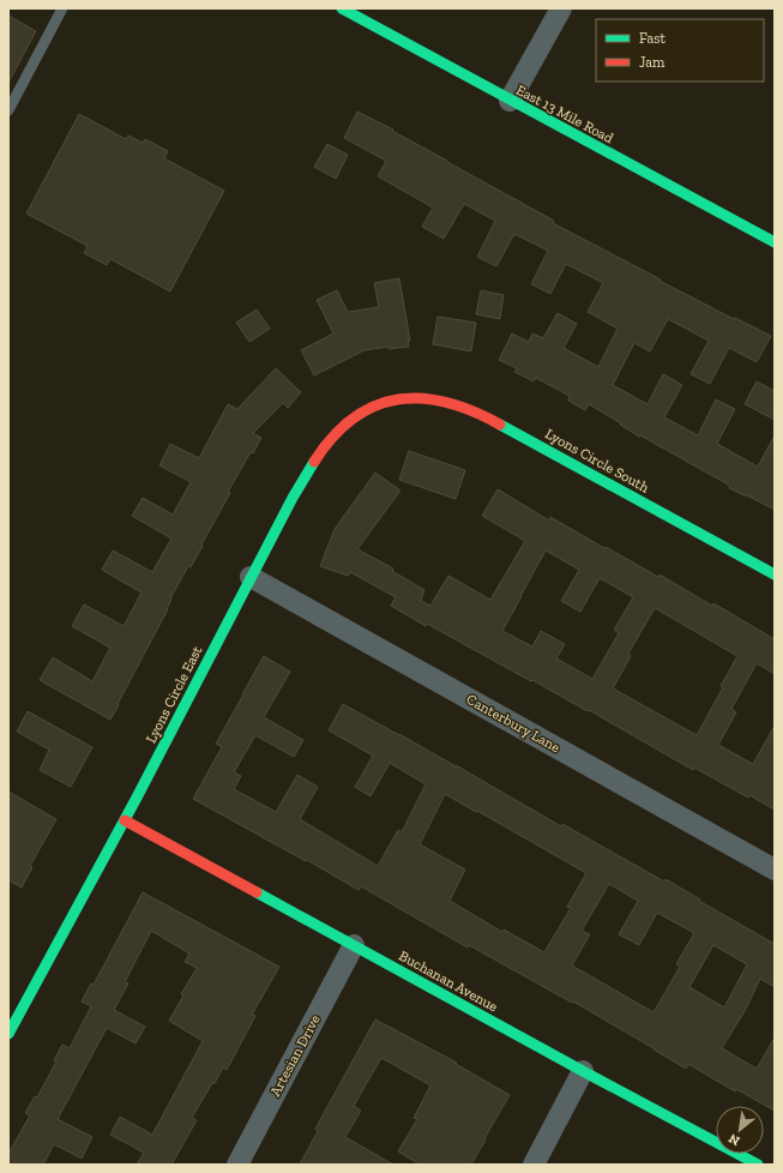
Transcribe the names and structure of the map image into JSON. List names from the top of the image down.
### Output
{
  "streets": {
    "street": [
      "East 13 Mile Road",
      "Lyons Circle South",
      "Lyons Circle East",
      "Canterbury Lane",
      "Buchanan Avenue",
      "Artesian Drive"
    ]
  },
  "crossings": [
    ["Lyons Circle South", "Lyons Circle East"],
    ["Lyons Circle East", "Canterbury Lane"],
    ["Lyons Circle East", "Buchanan Avenue"],
    ["Buchanan Avenue", "Artesian Drive"]
  ],
  "legend": ["Fast", "Jam"],
  "north": "bottom left"
}
